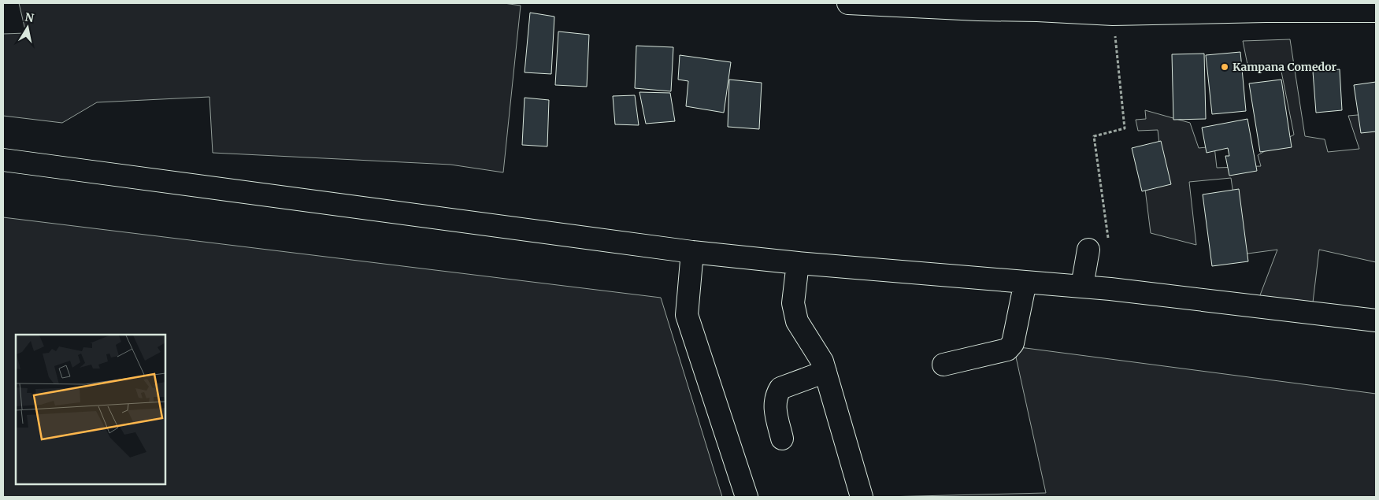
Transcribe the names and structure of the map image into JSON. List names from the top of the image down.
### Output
{
  "places": ["Kampana Comedor"],
  "north": "top"
}
